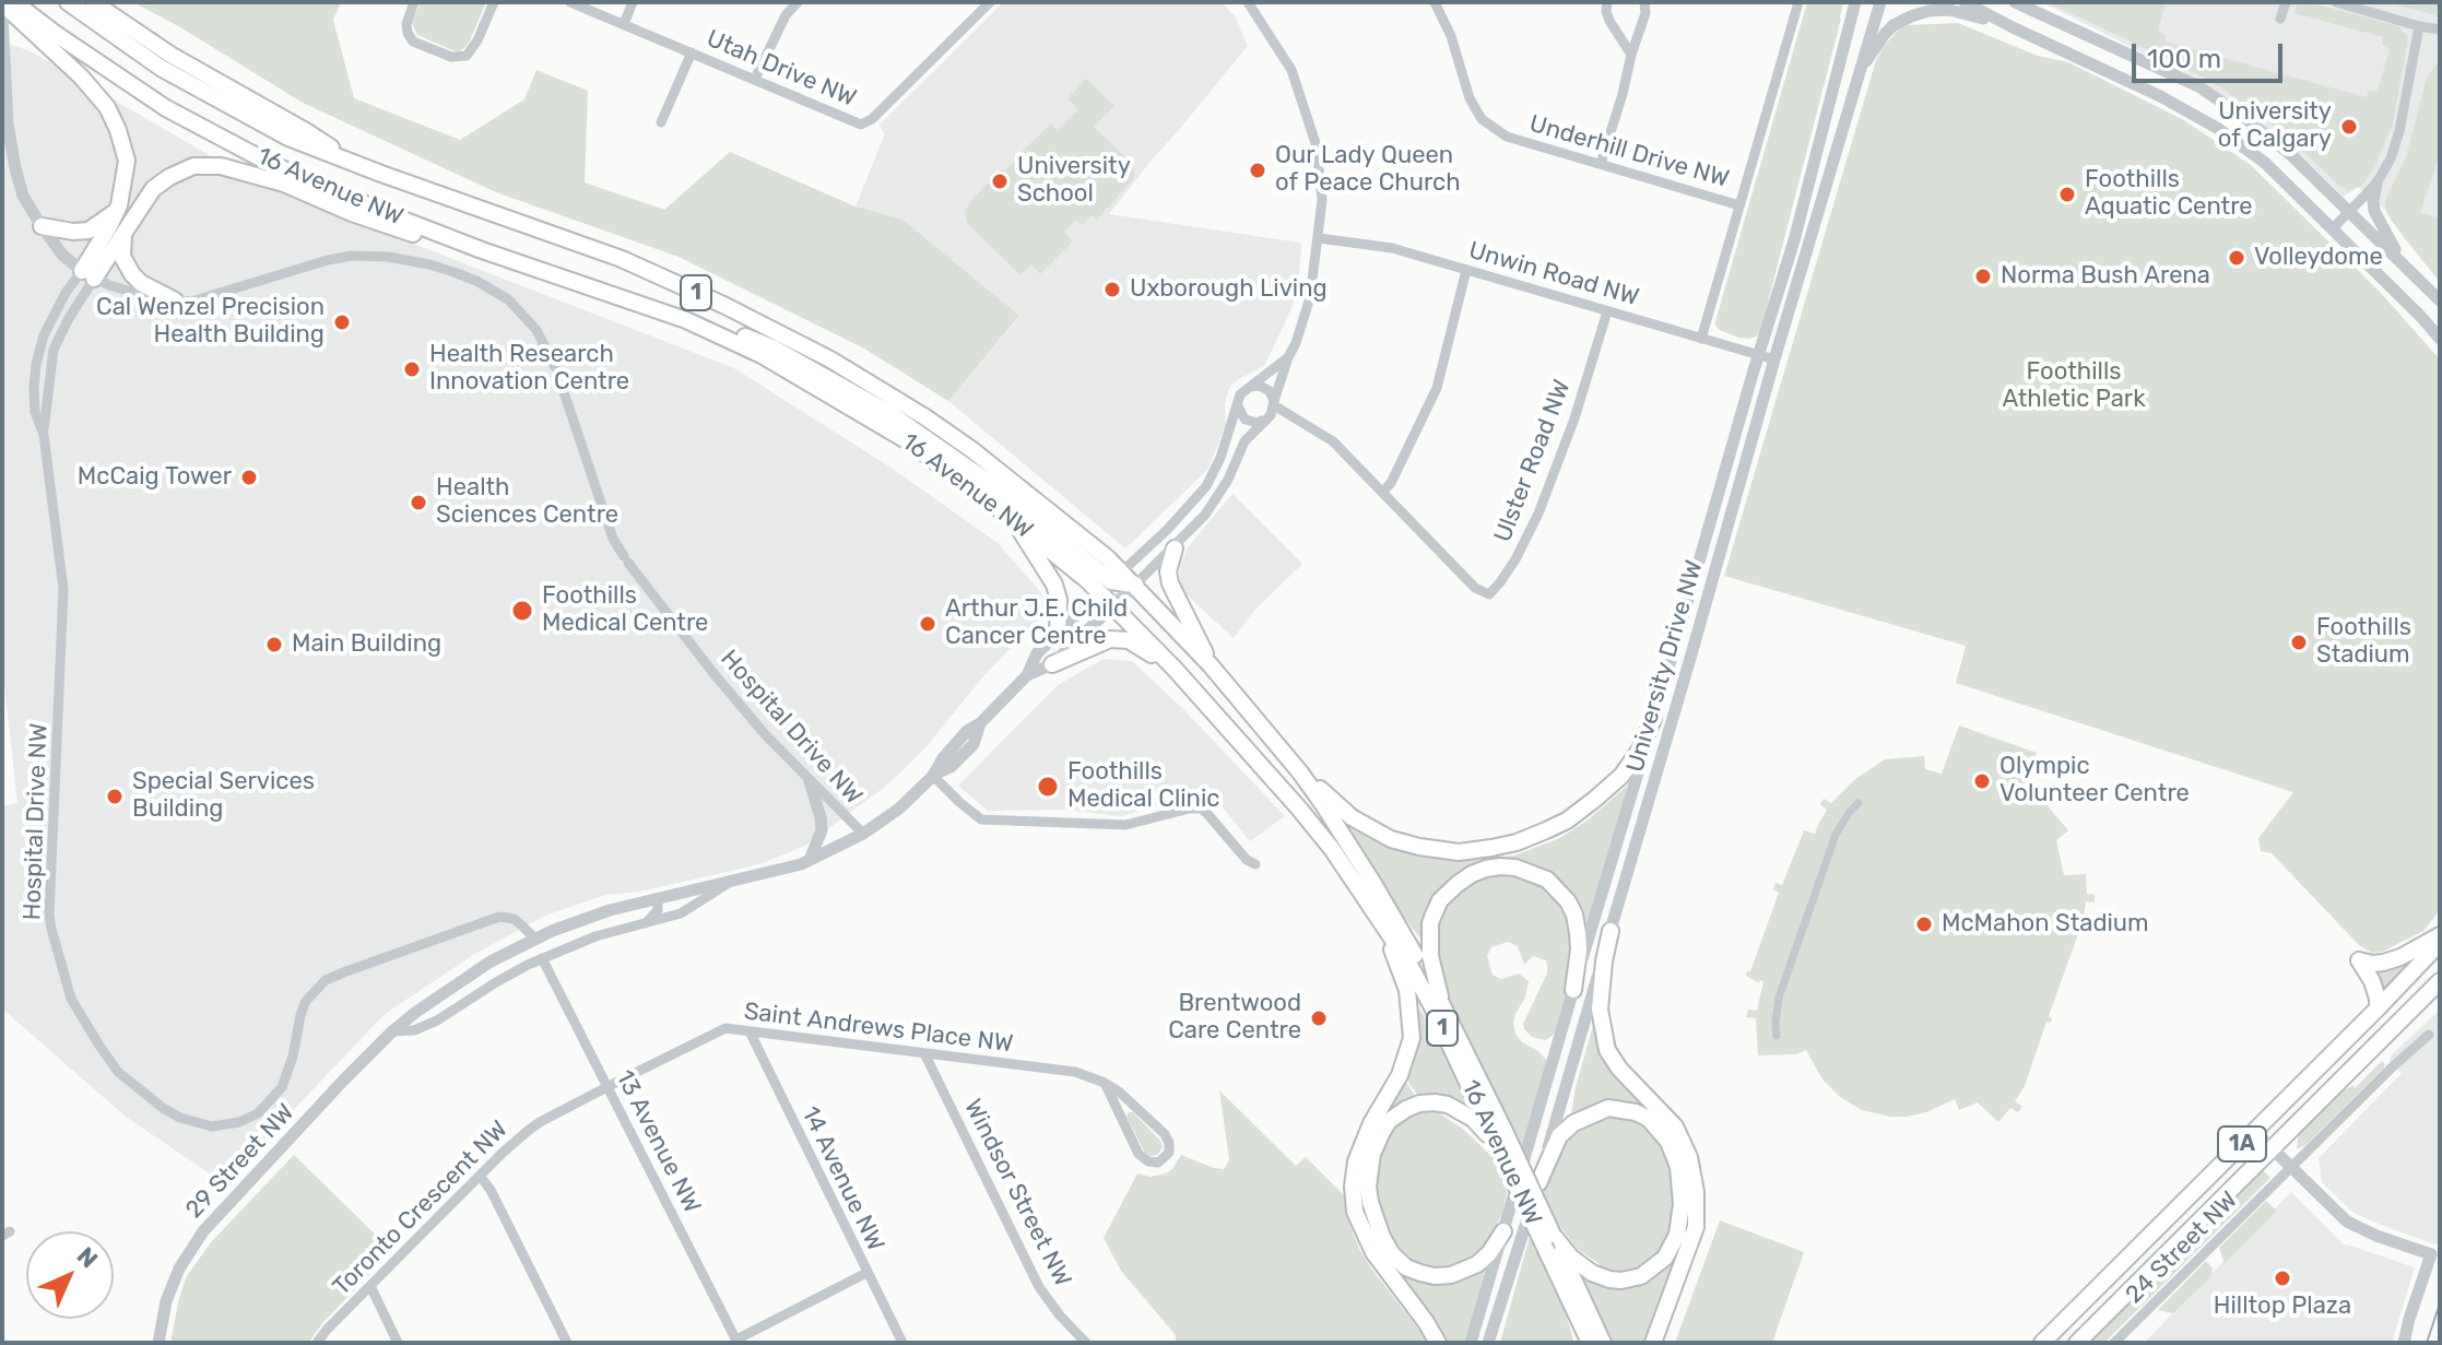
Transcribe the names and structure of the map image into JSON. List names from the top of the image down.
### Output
{
  "streets": {
    "highway": ["16 Avenue NW", "1", "1A"],
    "street": [
      "Utah Drive NW",
      "Underhill Drive NW",
      "Unwin Road NW",
      "Ulster Road NW",
      "University Drive NW",
      "Hospital Drive NW",
      "Saint Andrews Place NW",
      "13 Avenue NW",
      "29 Street NW",
      "14 Avenue NW",
      "Windsor Street NW",
      "Toronto Crescent NW",
      "24 Street NW"
    ]
  },
  "crossings": [
    ["16 Avenue NW", "29 Street NW"],
    ["Unwin Road NW", "Ulster Road NW"],
    ["Unwin Road NW", "University Drive NW"],
    ["Hospital Drive NW", "29 Street NW"],
    ["Saint Andrews Place NW", "13 Avenue NW"],
    ["Saint Andrews Place NW", "14 Avenue NW"],
    ["Saint Andrews Place NW", "Windsor Street NW"],
    ["Saint Andrews Place NW", "Toronto Crescent NW"],
    ["13 Avenue NW", "29 Street NW"],
    ["13 Avenue NW", "Toronto Crescent NW"]
  ],
  "parks": ["Foothills Athletic Park"],
  "places": [
    "University of Calgary",
    "Our Lady Queen of Peace Church",
    "University School",
    "Foothills Aquatic Centre",
    "Volleydome",
    "Norma Bush Arena",
    "Uxborough Living",
    "Cal Wenzel Precision Health Building",
    "Health Research Innovation Centre",
    "McCaig Tower",
    "Health Sciences Centre",
    "Foothills Medical Centre",
    "Arthur J.E. Child Cancer Centre",
    "Foothills Stadium",
    "Main Building",
    "Olympic Volunteer Centre",
    "Foothills Medical Clinic",
    "Special Services Building",
    "McMahon Stadium",
    "Brentwood Care Centre",
    "Hilltop Plaza"
  ],
  "scale_bar": "100 m",
  "north": "top right"
}
